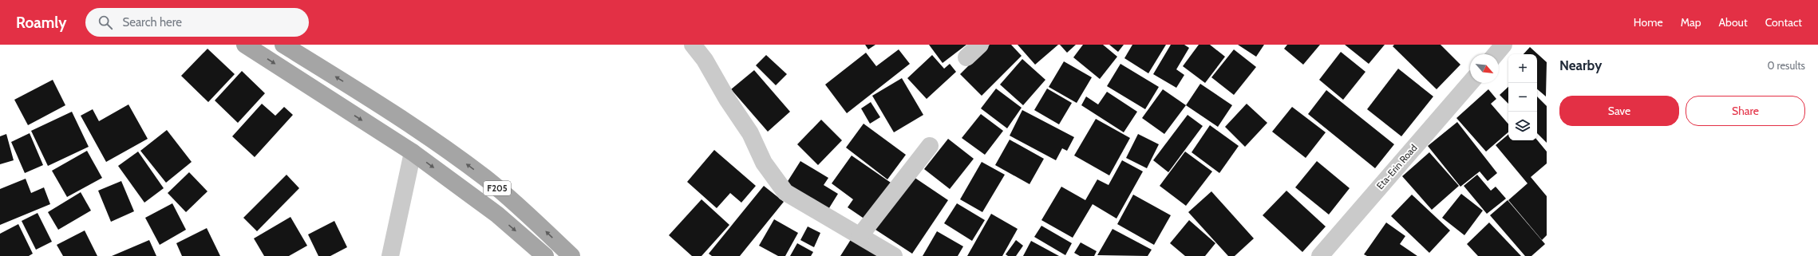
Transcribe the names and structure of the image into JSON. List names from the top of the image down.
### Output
{
  "streets": {
    "main road": ["F205"],
    "street": ["Eta-Erin Road"]
  },
  "north": "bottom right",
  "page": {
    "header": "Roamly",
    "search": "Search here",
    "nav": [
      "Home",
      "Map",
      "About",
      "Contact"
    ],
    "heading": ["Nearby", "0 results"],
    "map_buttons": ["+", "−"],
    "buttons": ["Save", "Share"]
  }
}
